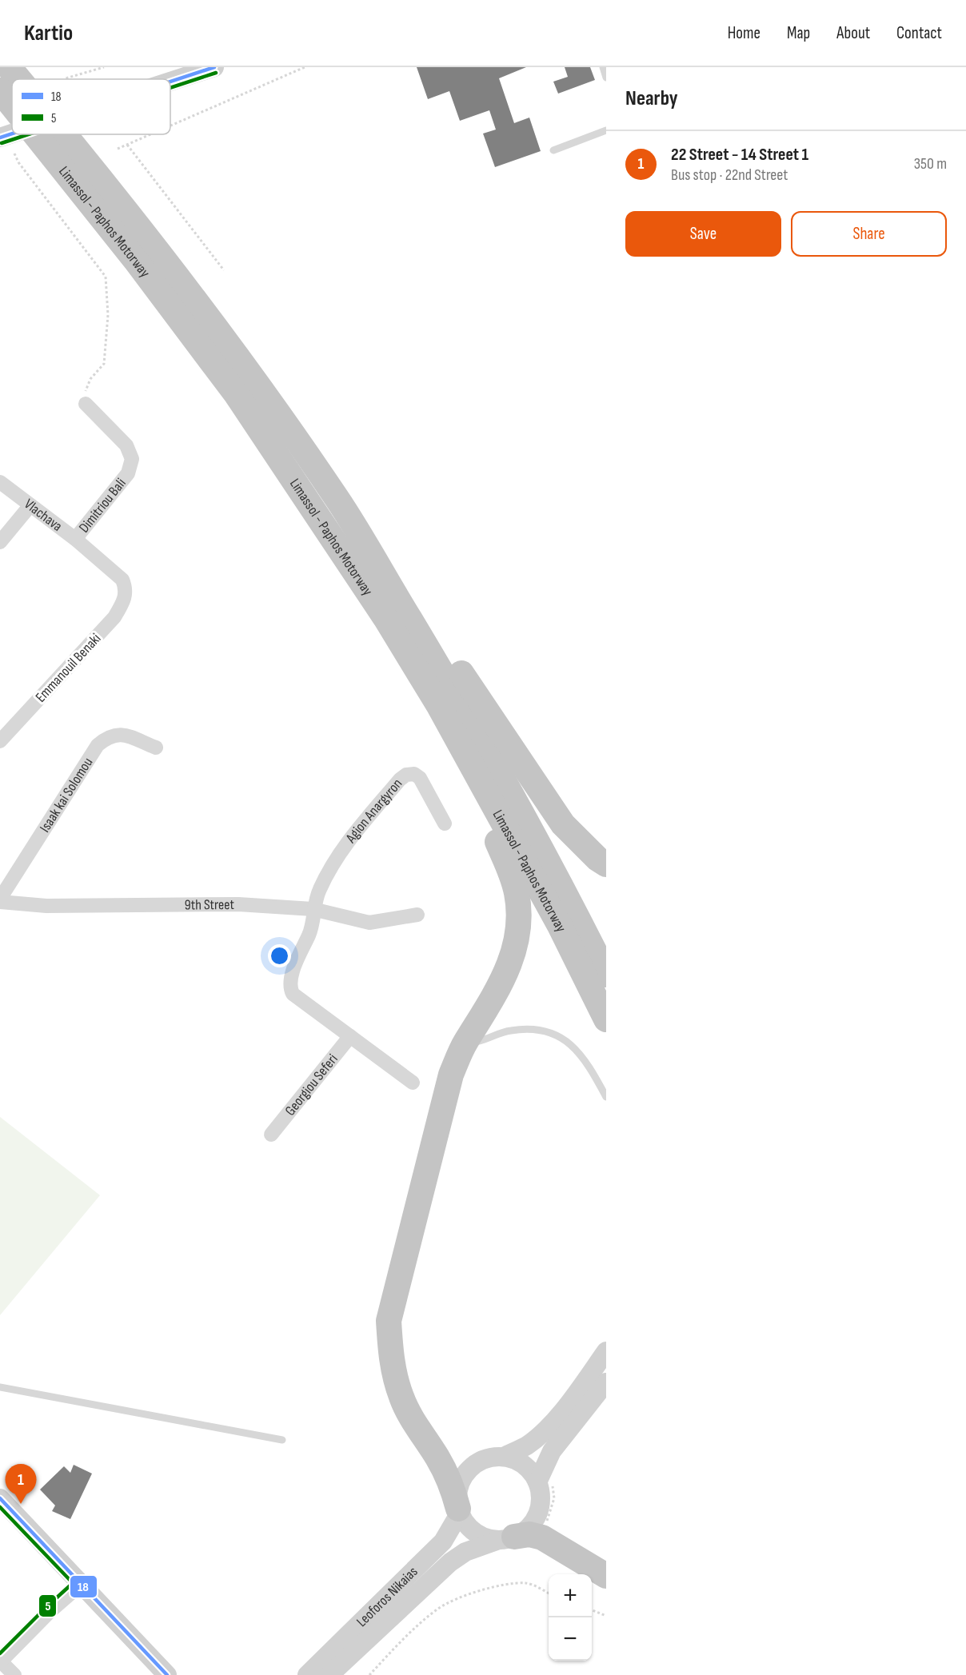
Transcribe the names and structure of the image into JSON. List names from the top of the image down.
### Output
{
  "streets": {
    "highway": ["Limassol - Paphos Motorway"],
    "main road": ["Leoforos Nikaias"],
    "street": [
      "Dimitriou Bali",
      "Vlachava",
      "Emmanouil Benaki",
      "Isaak kai Solomou",
      "Agion Anargyron",
      "9th Street",
      "Georgiou Seferi"
    ]
  },
  "crossings": [
    ["Dimitriou Bali", "Vlachava"],
    ["Vlachava", "Emmanouil Benaki"],
    ["Isaak kai Solomou", "9th Street"],
    ["Agion Anargyron", "9th Street"]
  ],
  "lines": ["transit line 18", "transit line 5"],
  "legend": ["18", "5"],
  "page": {
    "header": "Kartio",
    "nav": [
      "Home",
      "Map",
      "About",
      "Contact"
    ],
    "heading": "Nearby",
    "list": [
      {
        "mark": "1",
        "name": "22 Street - 14 Street 1",
        "note": "Bus stop · 22nd Street",
        "value": "350 m"
      }
    ],
    "buttons": ["Save", "Share"],
    "pins": "1",
    "map_buttons": ["+", "−"]
  }
}
